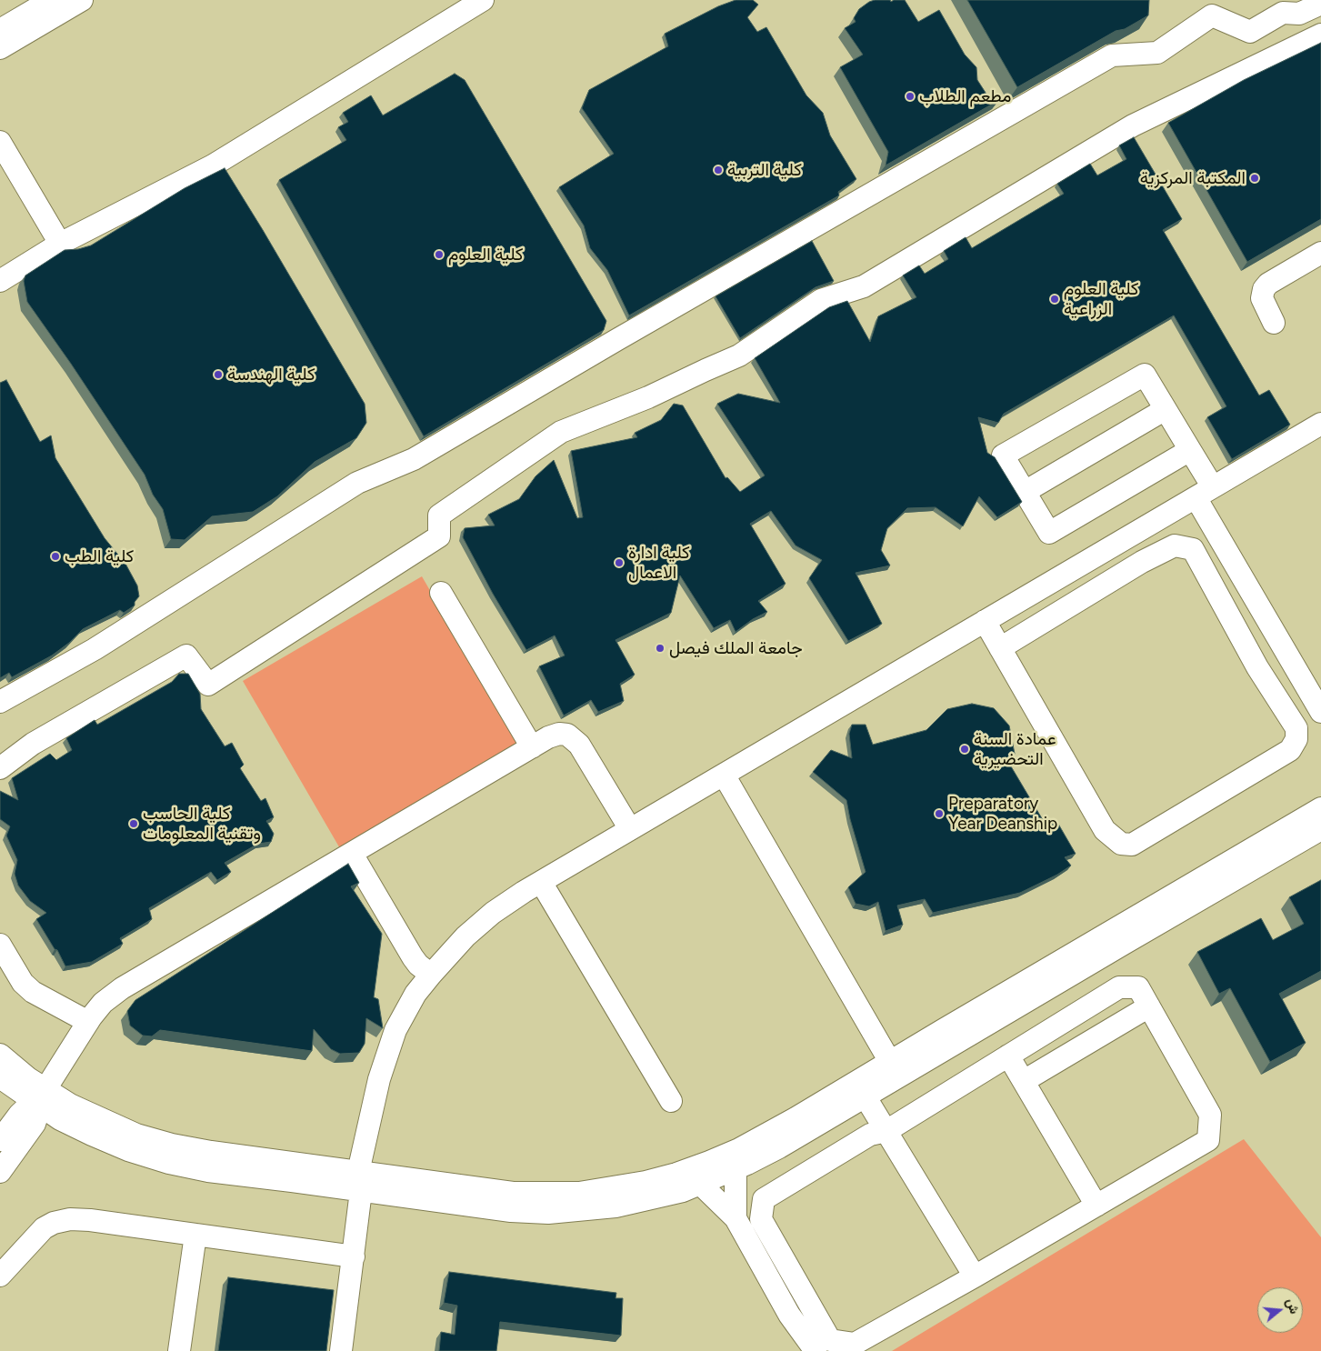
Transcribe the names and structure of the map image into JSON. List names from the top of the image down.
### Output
{
  "places": [
    "مطعم الطلاب",
    "كلية التربية",
    "المكتبة المركزية",
    "كلية العلوم",
    "كلية العلوم الزراعية",
    "كلية الهندسة",
    "كلية الطب",
    "كلية ادارة الاعمال",
    "جامعة الملك فيصل",
    "عمادة السنة التحضيرية",
    "Preparatory Year Deanship",
    "كلية الحاسب وتقنية المعلومات"
  ],
  "north": "right"
}
